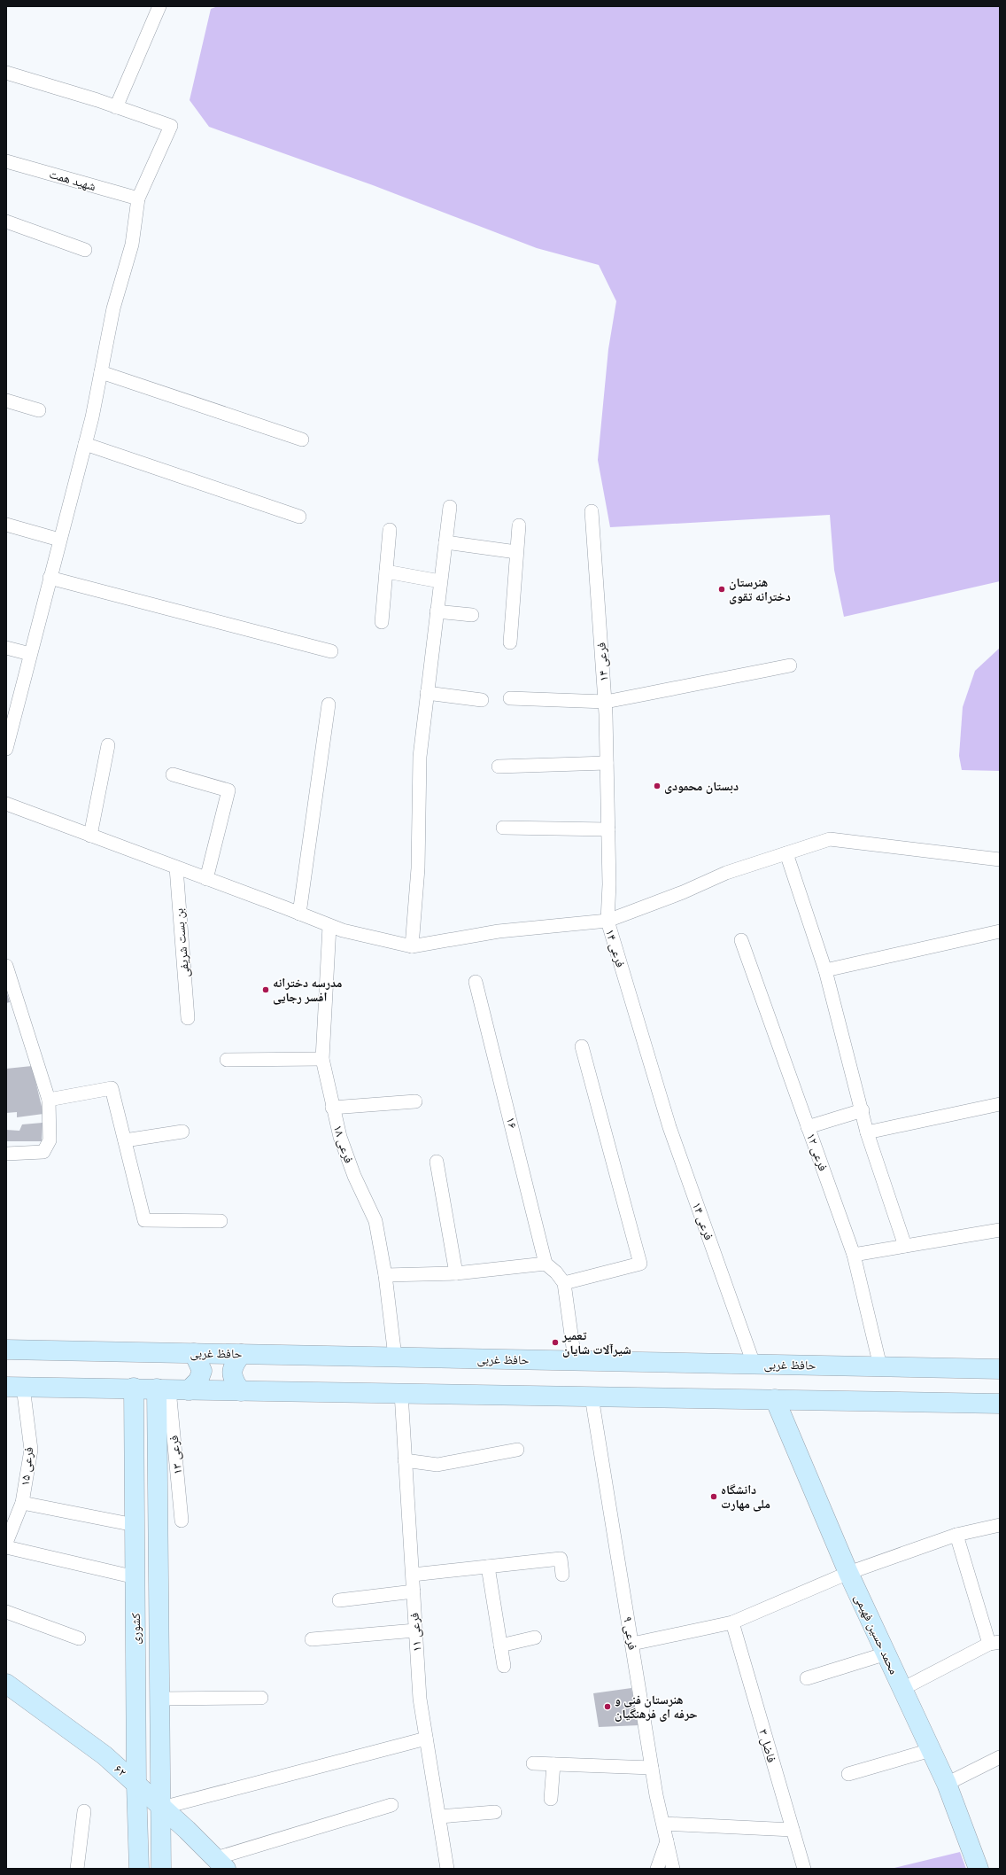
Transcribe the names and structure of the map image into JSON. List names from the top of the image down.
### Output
{
  "streets": {
    "main road": [
      "حافظ غربی",
      "کشوری",
      "محمد حسین فهیمی",
      "۶۲"
    ],
    "street": [
      "شهید همت",
      "فرعی ۱۴",
      "بن بست شریفی",
      "۱۶",
      "فرعی ۱۸",
      "فرعی ۱۲",
      "فرعی ۱۳",
      "فرعی ۱۵",
      "فرعی ۱۱",
      "فرعی ۹",
      "فاضل ۳"
    ]
  },
  "crossings": [
    ["فرعی ۱۴", "حافظ غربی"],
    ["فرعی ۱۸", "حافظ غربی"],
    ["فرعی ۱۲", "حافظ غربی"],
    ["فرعی ۱۳", "کشوری"],
    ["کشوری", "۶۲"]
  ],
  "places": [
    "هنرستان دخترانه تقوی",
    "دبستان محمودی",
    "مدرسه دخترانه افسر رجایی",
    "تعمیر شیرآلات شایان",
    "دانشگاه ملی مهارت",
    "هنرستان فنی و حرفه ای فرهنگیان"
  ]
}
